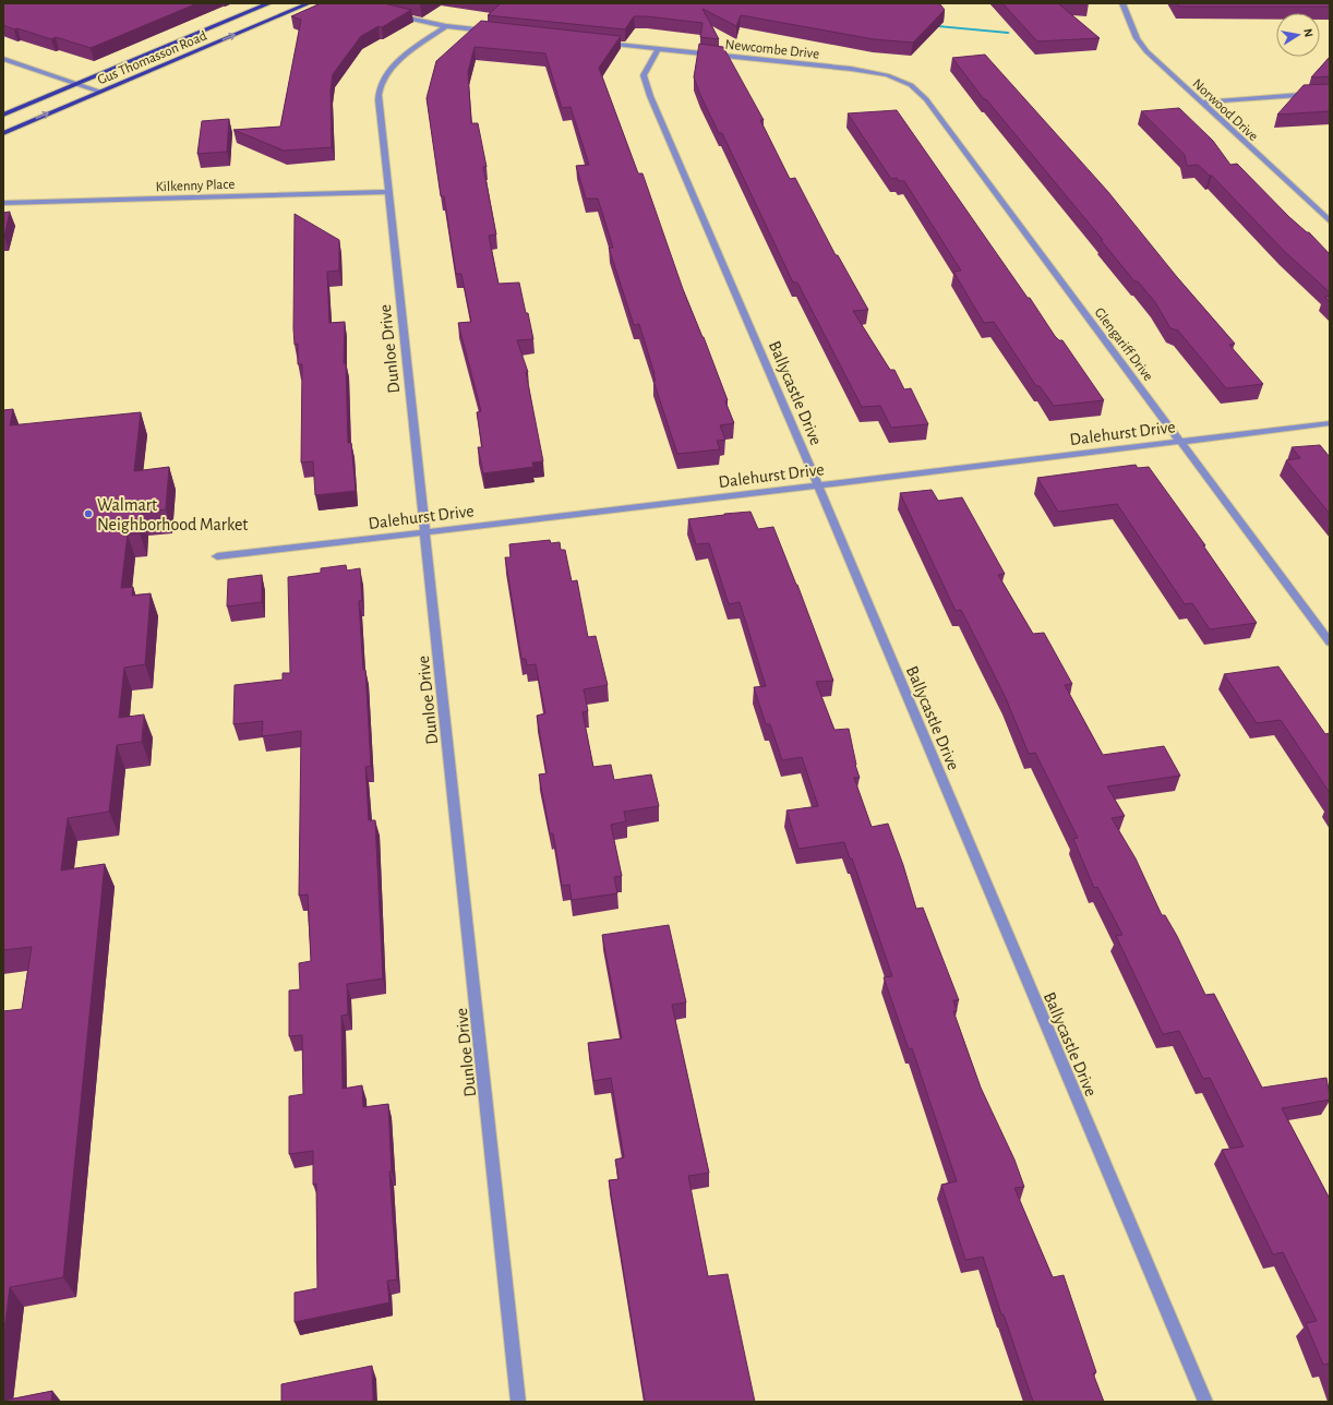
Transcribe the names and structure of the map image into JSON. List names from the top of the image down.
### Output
{
  "streets": {
    "main road": ["Gus Thomasson Road"],
    "street": [
      "Newcombe Drive",
      "Norwood Drive",
      "Kilkenny Place",
      "Glengariff Drive",
      "Dunloe Drive",
      "Ballycastle Drive",
      "Dalehurst Drive"
    ]
  },
  "crossings": [
    ["Newcombe Drive", "Glengariff Drive"],
    ["Newcombe Drive", "Ballycastle Drive"],
    ["Kilkenny Place", "Dunloe Drive"],
    ["Glengariff Drive", "Dalehurst Drive"],
    ["Dunloe Drive", "Dalehurst Drive"],
    ["Ballycastle Drive", "Dalehurst Drive"]
  ],
  "places": ["Walmart Neighborhood Market"],
  "north": "right"
}
